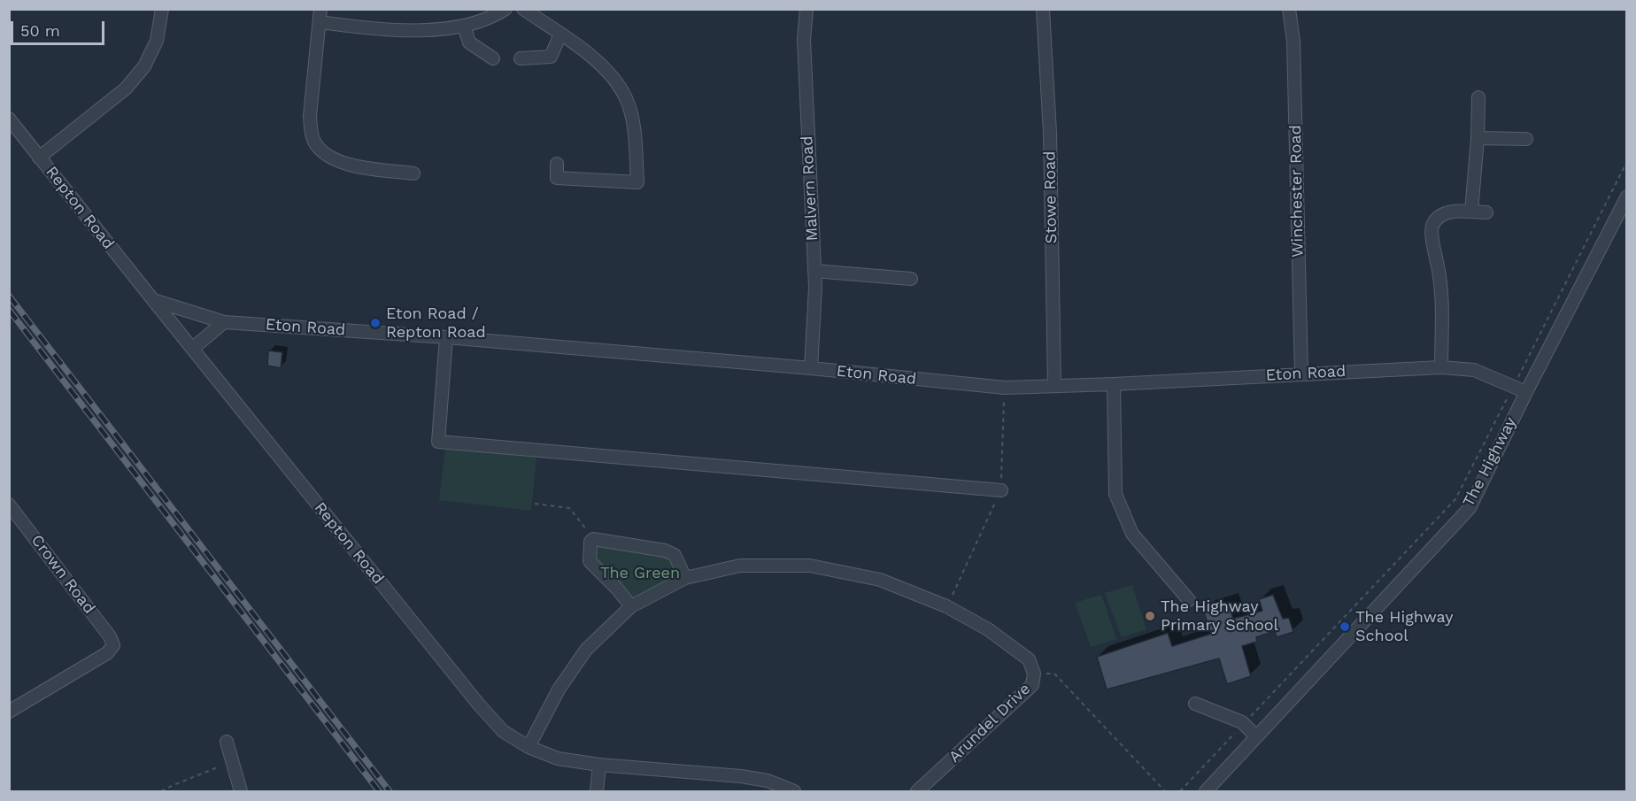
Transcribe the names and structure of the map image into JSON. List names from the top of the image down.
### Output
{
  "streets": {
    "street": [
      "Malvern Road",
      "Winchester Road",
      "Stowe Road",
      "Repton Road",
      "Eton Road",
      "The Highway",
      "Crown Road",
      "Arundel Drive"
    ]
  },
  "crossings": [
    ["Malvern Road", "Eton Road"],
    ["Winchester Road", "Eton Road"],
    ["Stowe Road", "Eton Road"],
    ["Repton Road", "Eton Road"],
    ["Repton Road", "Arundel Drive"],
    ["Eton Road", "The Highway"]
  ],
  "parks": ["The Green"],
  "places": ["Eton Road / Repton Road", "The Highway Primary School", "The Highway School"],
  "scale_bar": "50 m"
}
